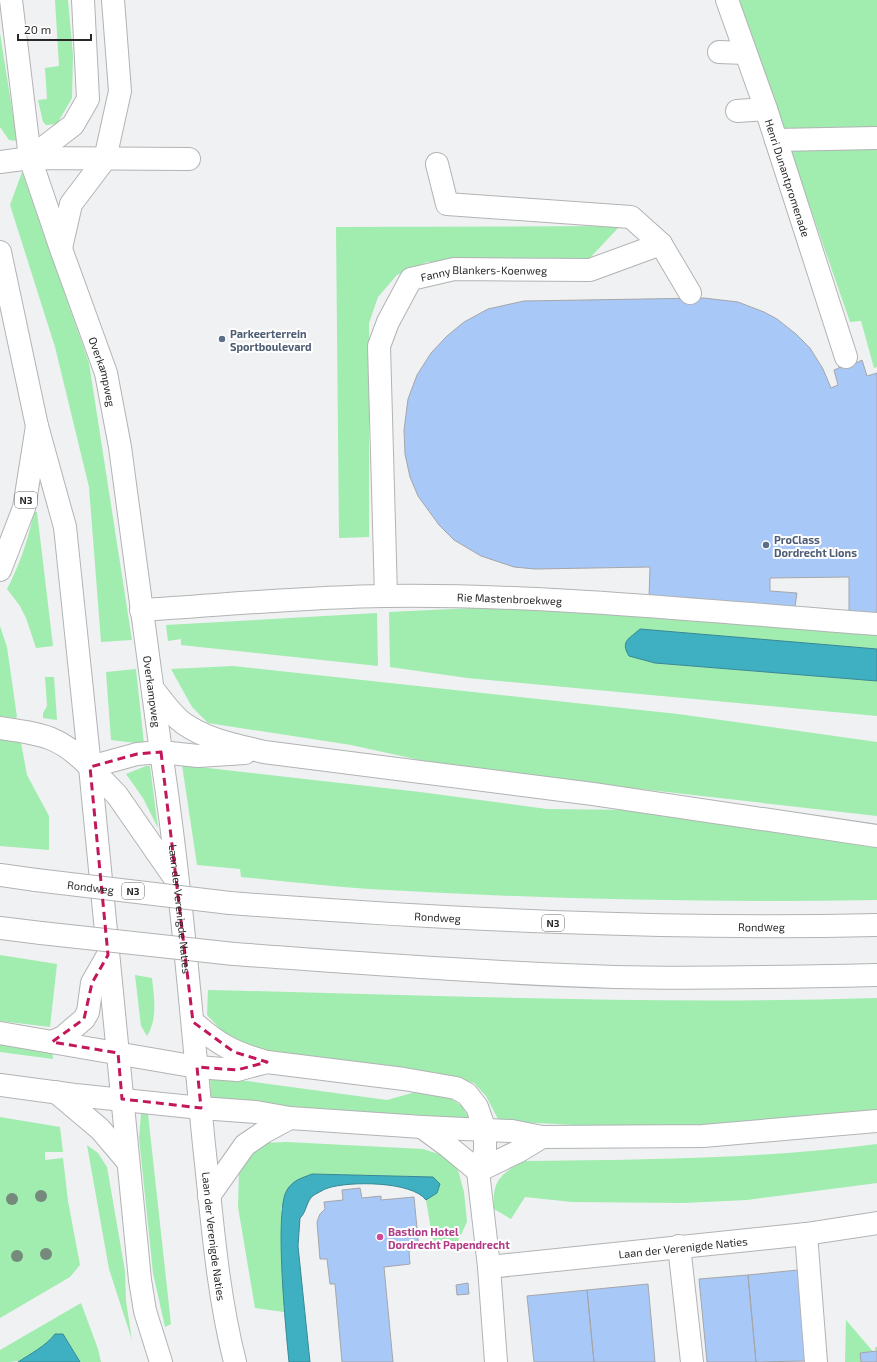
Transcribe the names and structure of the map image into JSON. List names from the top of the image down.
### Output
{
  "streets": {
    "main road": [
      "Henri Dunantpromenade",
      "Fanny Blankers-Koenweg",
      "Overkampweg",
      "N3",
      "Rie Mastenbroekweg",
      "Rondweg",
      "Laan der Verenigde Naties"
    ]
  },
  "crossings": [
    ["Fanny Blankers-Koenweg", "Rie Mastenbroekweg"],
    ["Overkampweg", "Rie Mastenbroekweg"],
    ["Overkampweg", "Laan der Verenigde Naties"]
  ],
  "places": ["Parkeerterrein Sportboulevard", "ProClass Dordrecht Lions", "Bastion Hotel Dordrecht Papendrecht"],
  "scale_bar": "20 m"
}
